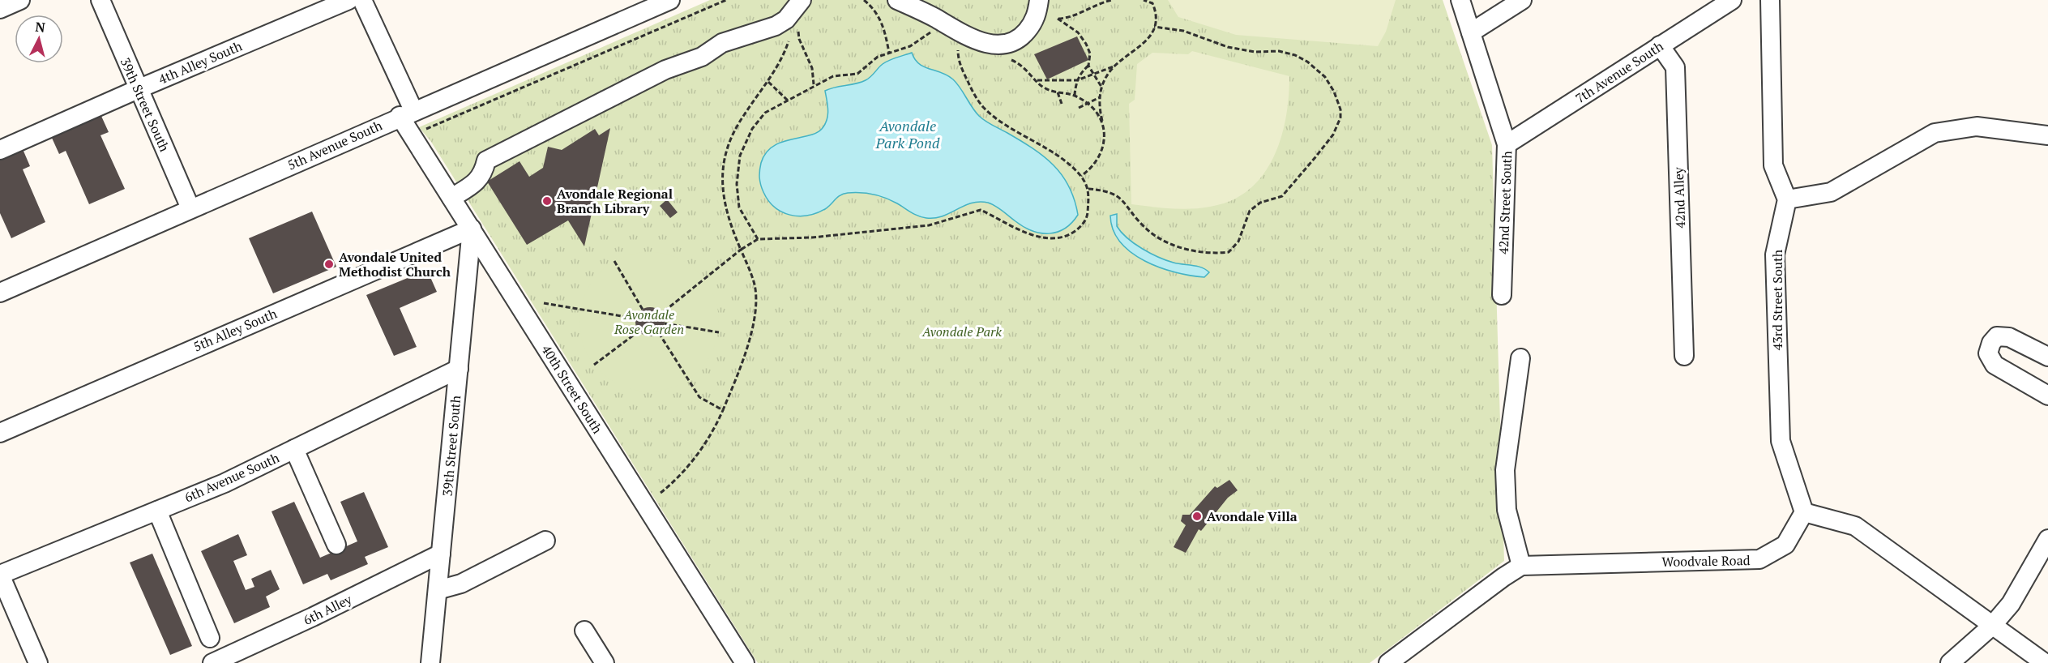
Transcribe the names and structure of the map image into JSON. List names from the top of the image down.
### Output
{
  "streets": {
    "street": [
      "4th Alley South",
      "7th Avenue South",
      "39th Street South",
      "5th Avenue South",
      "42nd Alley",
      "42nd Street South",
      "43rd Street South",
      "5th Alley South",
      "40th Street South",
      "6th Avenue South",
      "Woodvale Road",
      "6th Alley"
    ]
  },
  "crossings": [
    ["4th Alley South", "39th Street South"],
    ["7th Avenue South", "42nd Alley"],
    ["7th Avenue South", "42nd Street South"],
    ["39th Street South", "5th Avenue South"],
    ["39th Street South", "5th Alley South"],
    ["39th Street South", "40th Street South"],
    ["39th Street South", "6th Avenue South"],
    ["39th Street South", "6th Alley"],
    ["5th Avenue South", "40th Street South"],
    ["43rd Street South", "Woodvale Road"],
    ["5th Alley South", "40th Street South"]
  ],
  "water": ["Avondale Park Pond"],
  "parks": ["Avondale Rose Garden", "Avondale Park"],
  "places": ["Avondale Regional Branch Library", "Avondale United Methodist Church", "Avondale Villa"],
  "north": "top"
}
